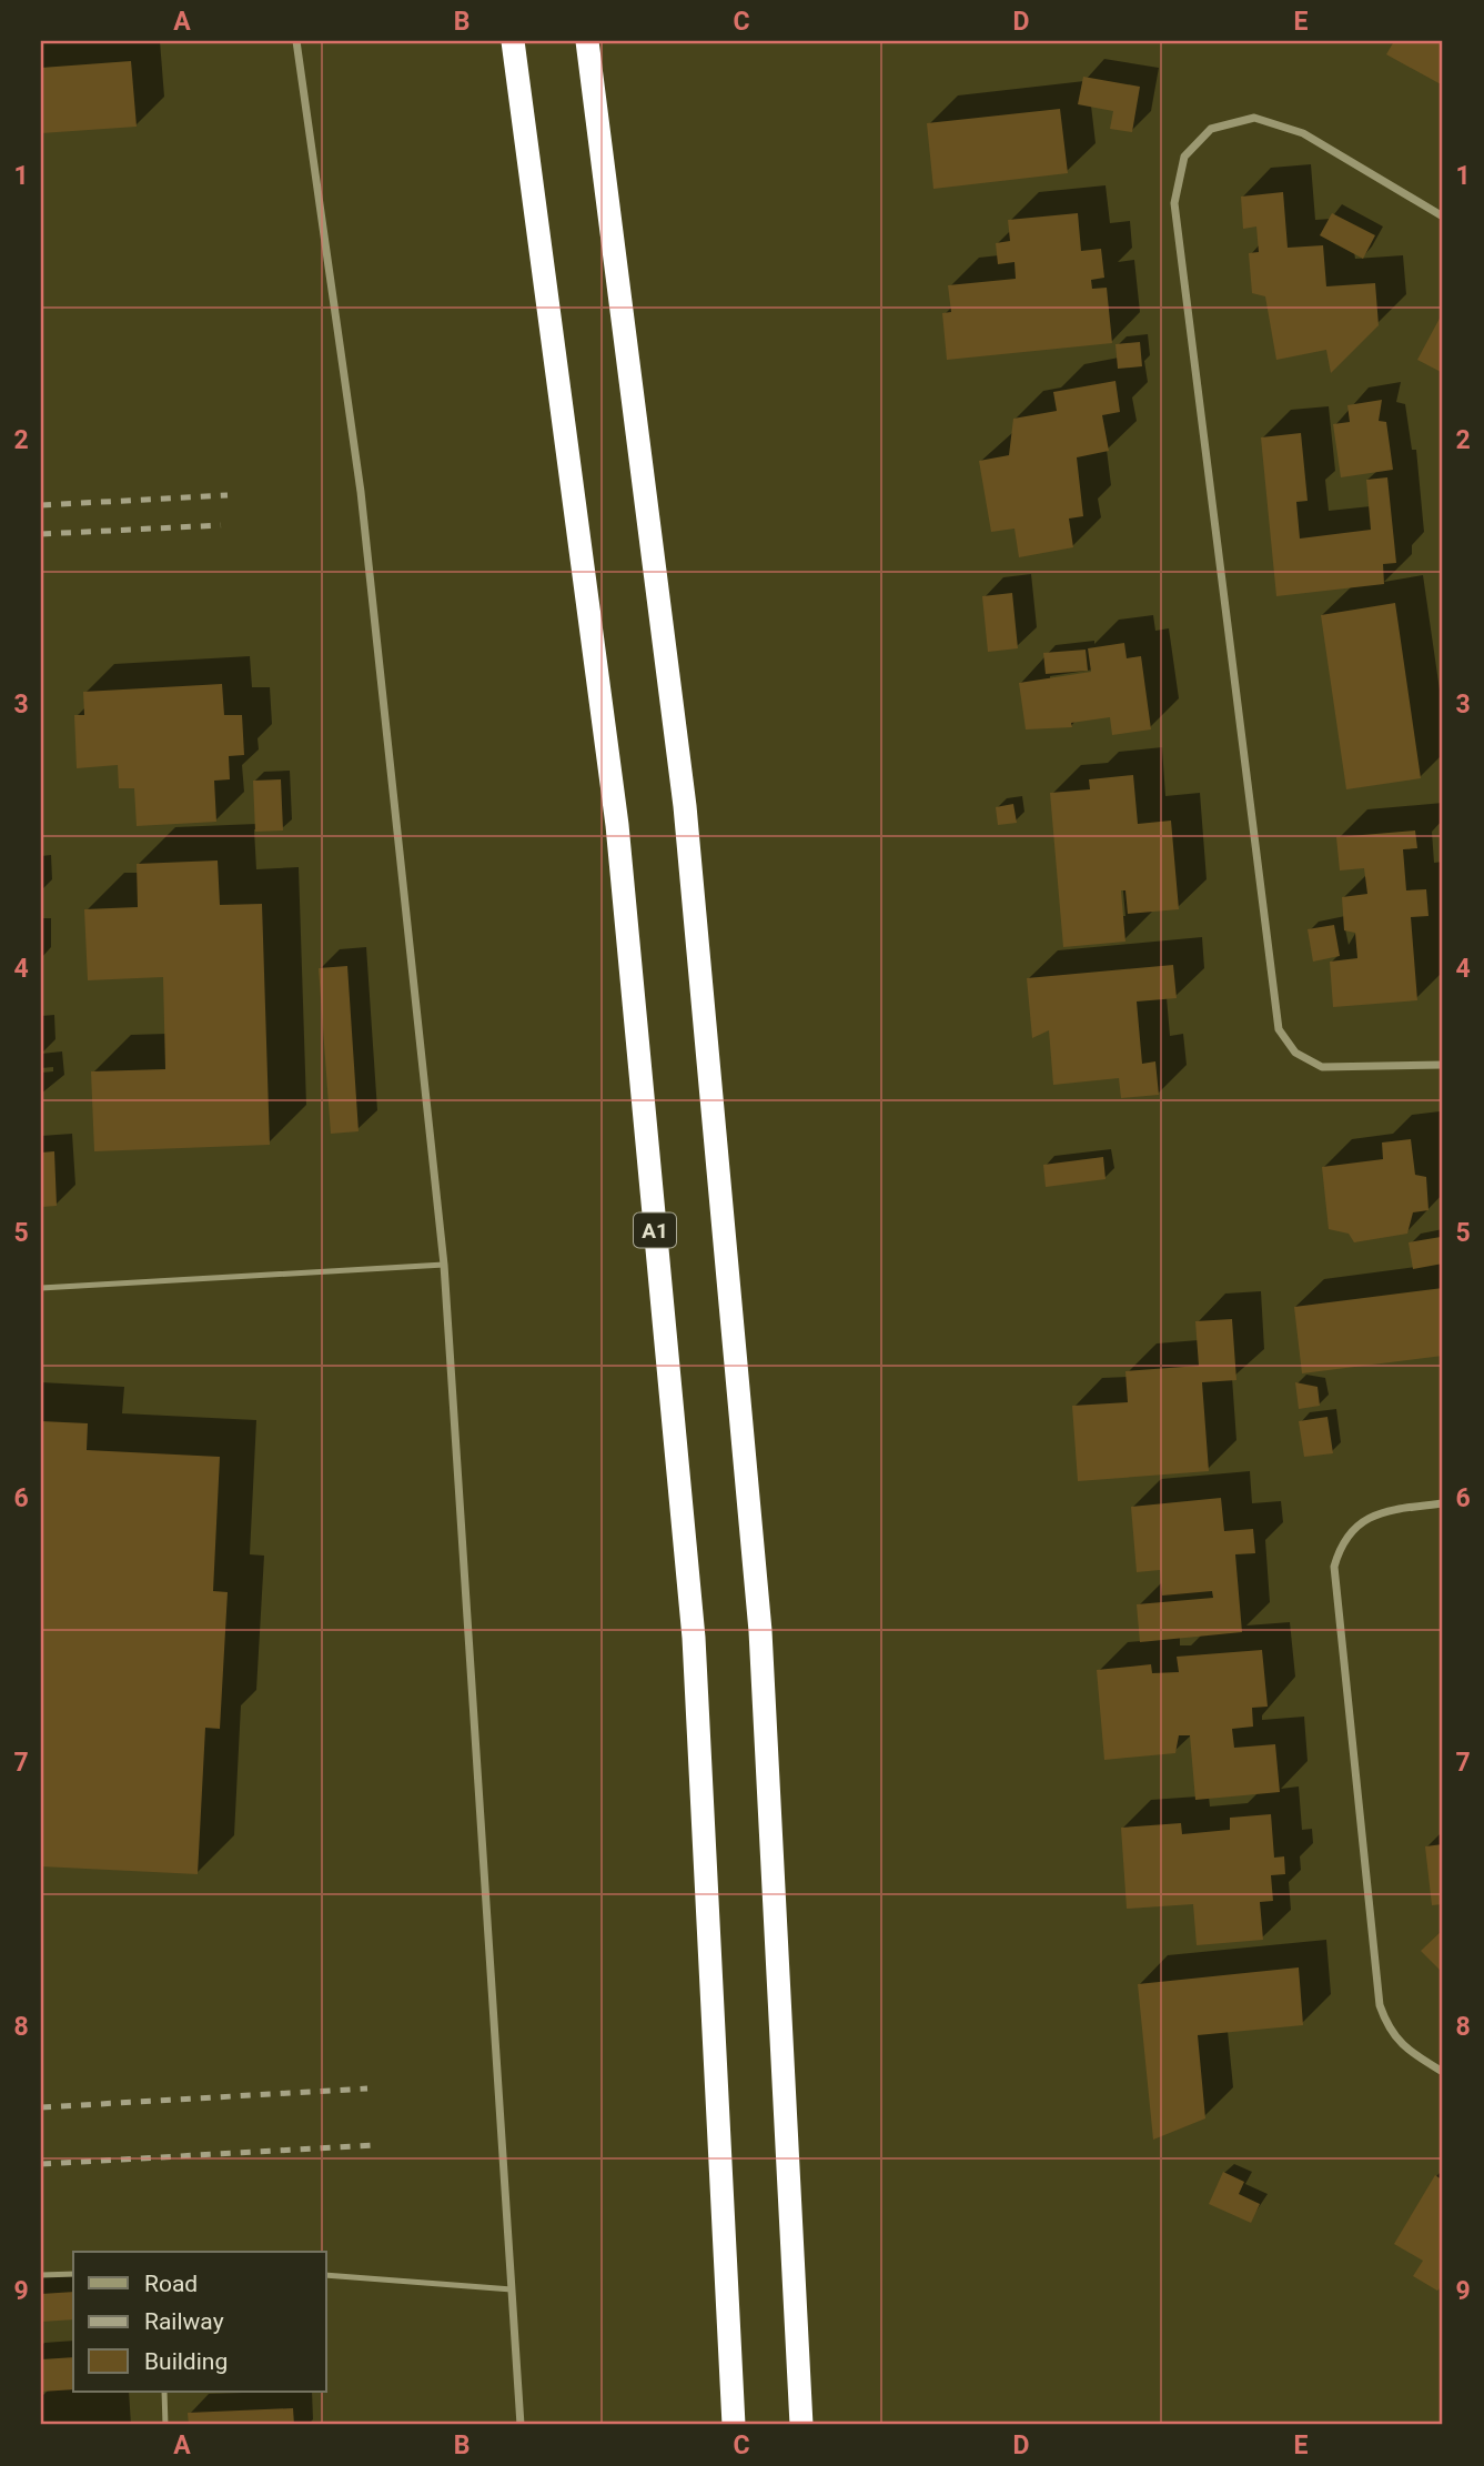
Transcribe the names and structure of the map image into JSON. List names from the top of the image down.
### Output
{
  "streets": {
    "highway": ["A1"]
  },
  "legend": ["Road", "Railway", "Building"],
  "grid": {
    "columns": [
      "A",
      "B",
      "C",
      "D",
      "E"
    ],
    "rows": [
      "1",
      "2",
      "3",
      "4",
      "5",
      "6",
      "7",
      "8",
      "9"
    ]
  }
}
